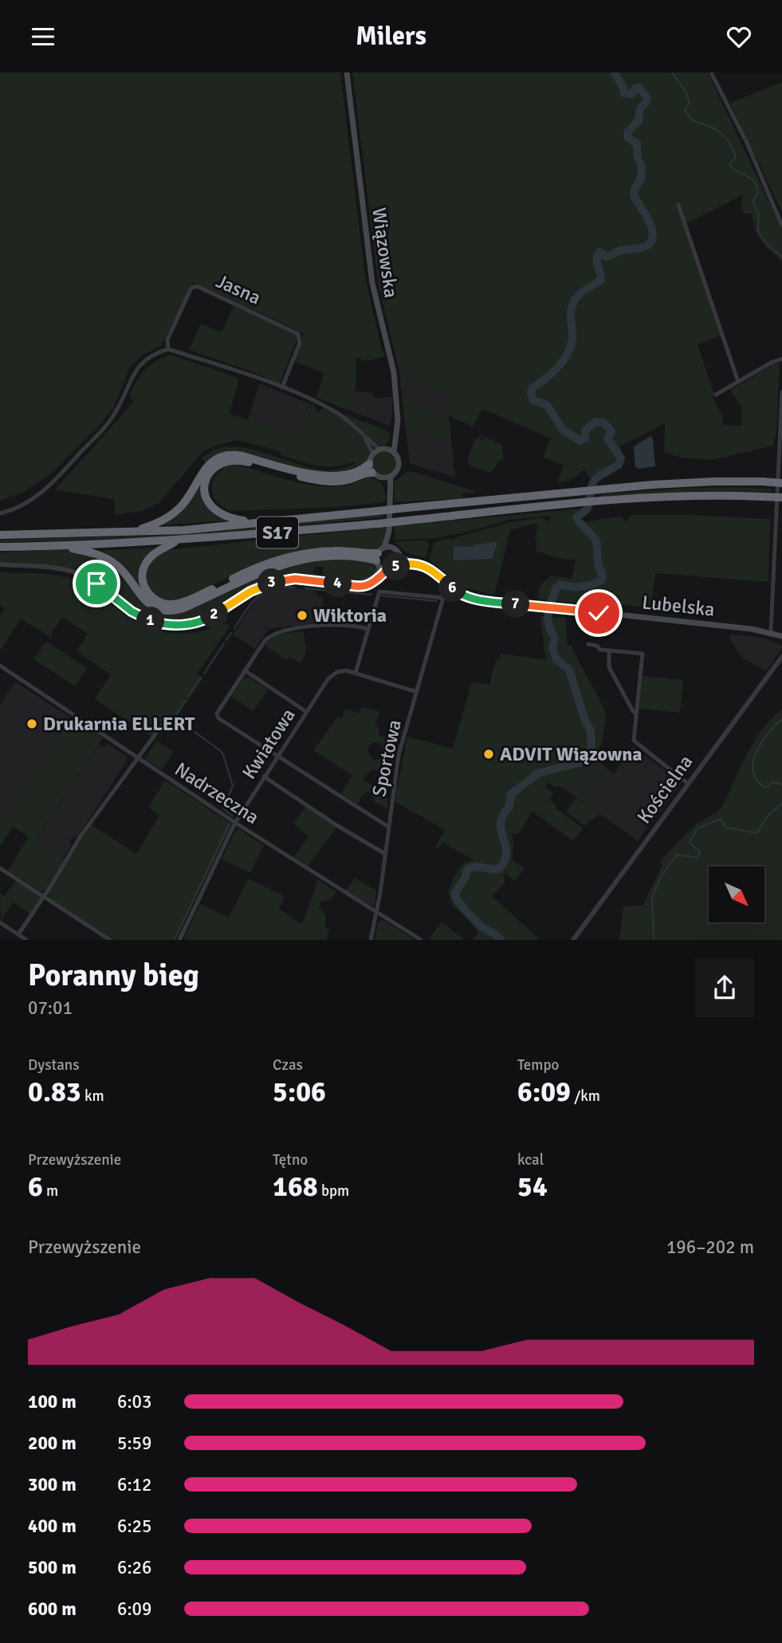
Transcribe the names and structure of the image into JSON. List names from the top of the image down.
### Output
{
  "streets": {
    "highway": ["S17"],
    "main road": ["Wiązowska", "Lubelska"],
    "street": [
      "Jasna",
      "Kwiatowa",
      "Sportowa",
      "Kościelna",
      "Nadrzeczna"
    ]
  },
  "crossings": [
    ["Lubelska", "Sportowa"],
    ["Kwiatowa", "Sportowa"],
    ["Kwiatowa", "Nadrzeczna"],
    ["Sportowa", "Nadrzeczna"]
  ],
  "places": ["Wiktoria", "Drukarnia ELLERT", "ADVIT Wiązowna"],
  "north": "bottom right",
  "page": {
    "header": "Milers",
    "pins": [
      "5",
      "3",
      "4",
      "6",
      "7",
      "2",
      "1"
    ],
    "heading": ["Poranny bieg", "07:01"],
    "stats": [
      ["Dystans", "0.83 km"],
      ["Czas", "5:06"],
      ["Tempo", "6:09 /km"],
      ["Przewyższenie", "6 m"],
      ["Tętno", "168 bpm"],
      ["kcal", "54"]
    ],
    "chart": ["Przewyższenie", "196–202 m"],
    "list": [
      {
        "name": "100 m",
        "note": "6:03"
      },
      {
        "name": "200 m",
        "note": "5:59"
      },
      {
        "name": "300 m",
        "note": "6:12"
      },
      {
        "name": "400 m",
        "note": "6:25"
      },
      {
        "name": "500 m",
        "note": "6:26"
      },
      {
        "name": "600 m",
        "note": "6:09"
      }
    ]
  }
}
